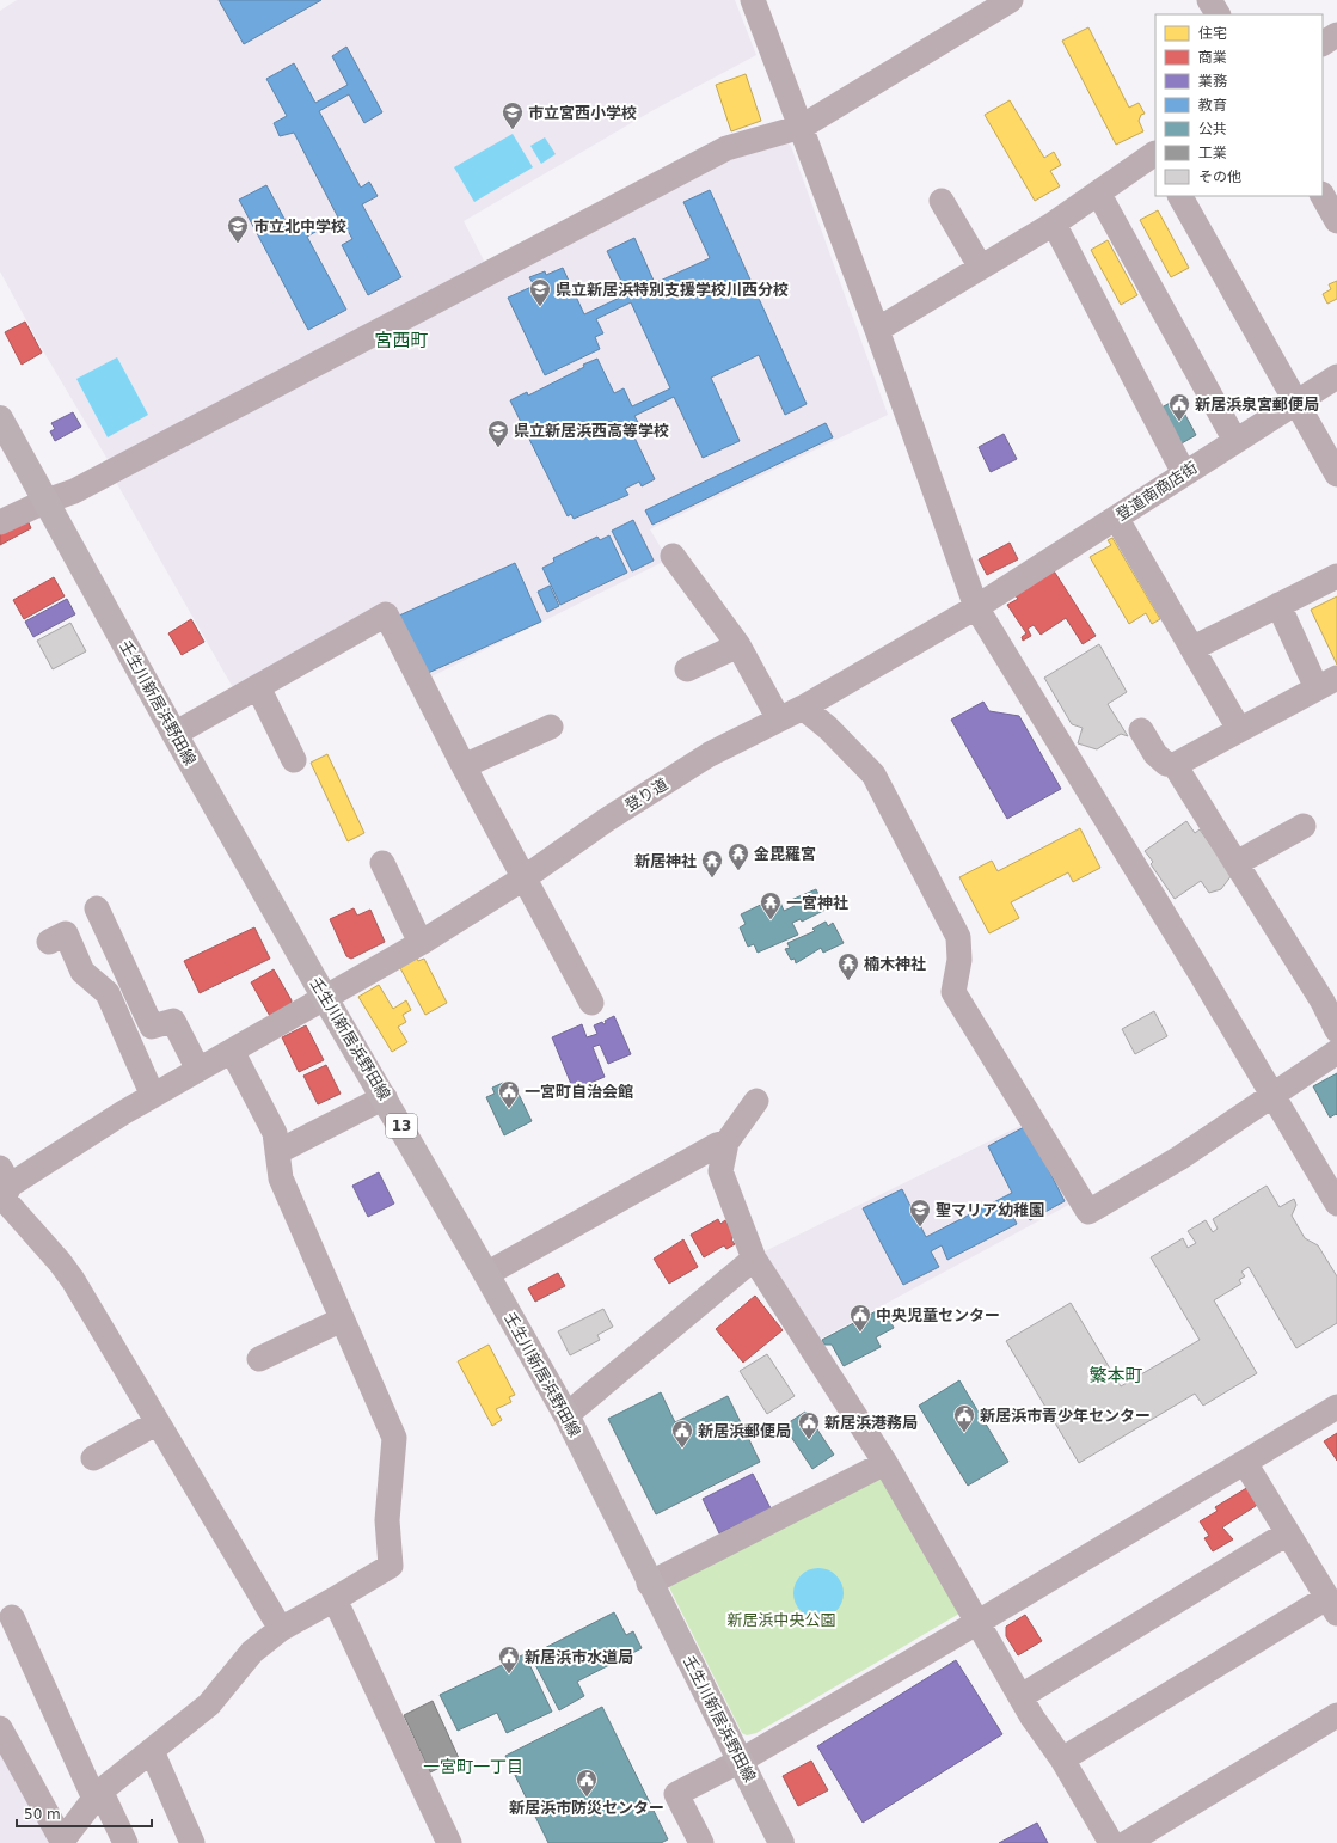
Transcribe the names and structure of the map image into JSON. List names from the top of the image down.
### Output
{
  "streets": {
    "main road": ["壬生川新居浜野田線", "13"],
    "street": ["登道南商店街", "登り道"]
  },
  "crossings": [
    ["登道南商店街", "登り道"],
    ["壬生川新居浜野田線", "登り道"]
  ],
  "districts": ["宮西町", "繁本町", "一宮町一丁目"],
  "parks": ["新居浜中央公園"],
  "places": {
    "school or university": [
      "市立宮西小学校",
      "市立北中学校",
      "県立新居浜特別支援学校川西分校",
      "県立新居浜西高等学校",
      "聖マリア幼稚園"
    ],
    "public building": [
      "新居浜泉宮郵便局",
      "一宮町自治会館",
      "中央児童センター",
      "新居浜市青少年センター",
      "新居浜港務局",
      "新居浜郵便局",
      "新居浜市水道局",
      "新居浜市防災センター"
    ],
    "temple": [
      "金毘羅宮",
      "新居神社",
      "一宮神社",
      "楠木神社"
    ]
  },
  "legend": [
    "住宅",
    "商業",
    "業務",
    "教育",
    "公共",
    "工業",
    "その他"
  ],
  "scale_bar": "50 m"
}
